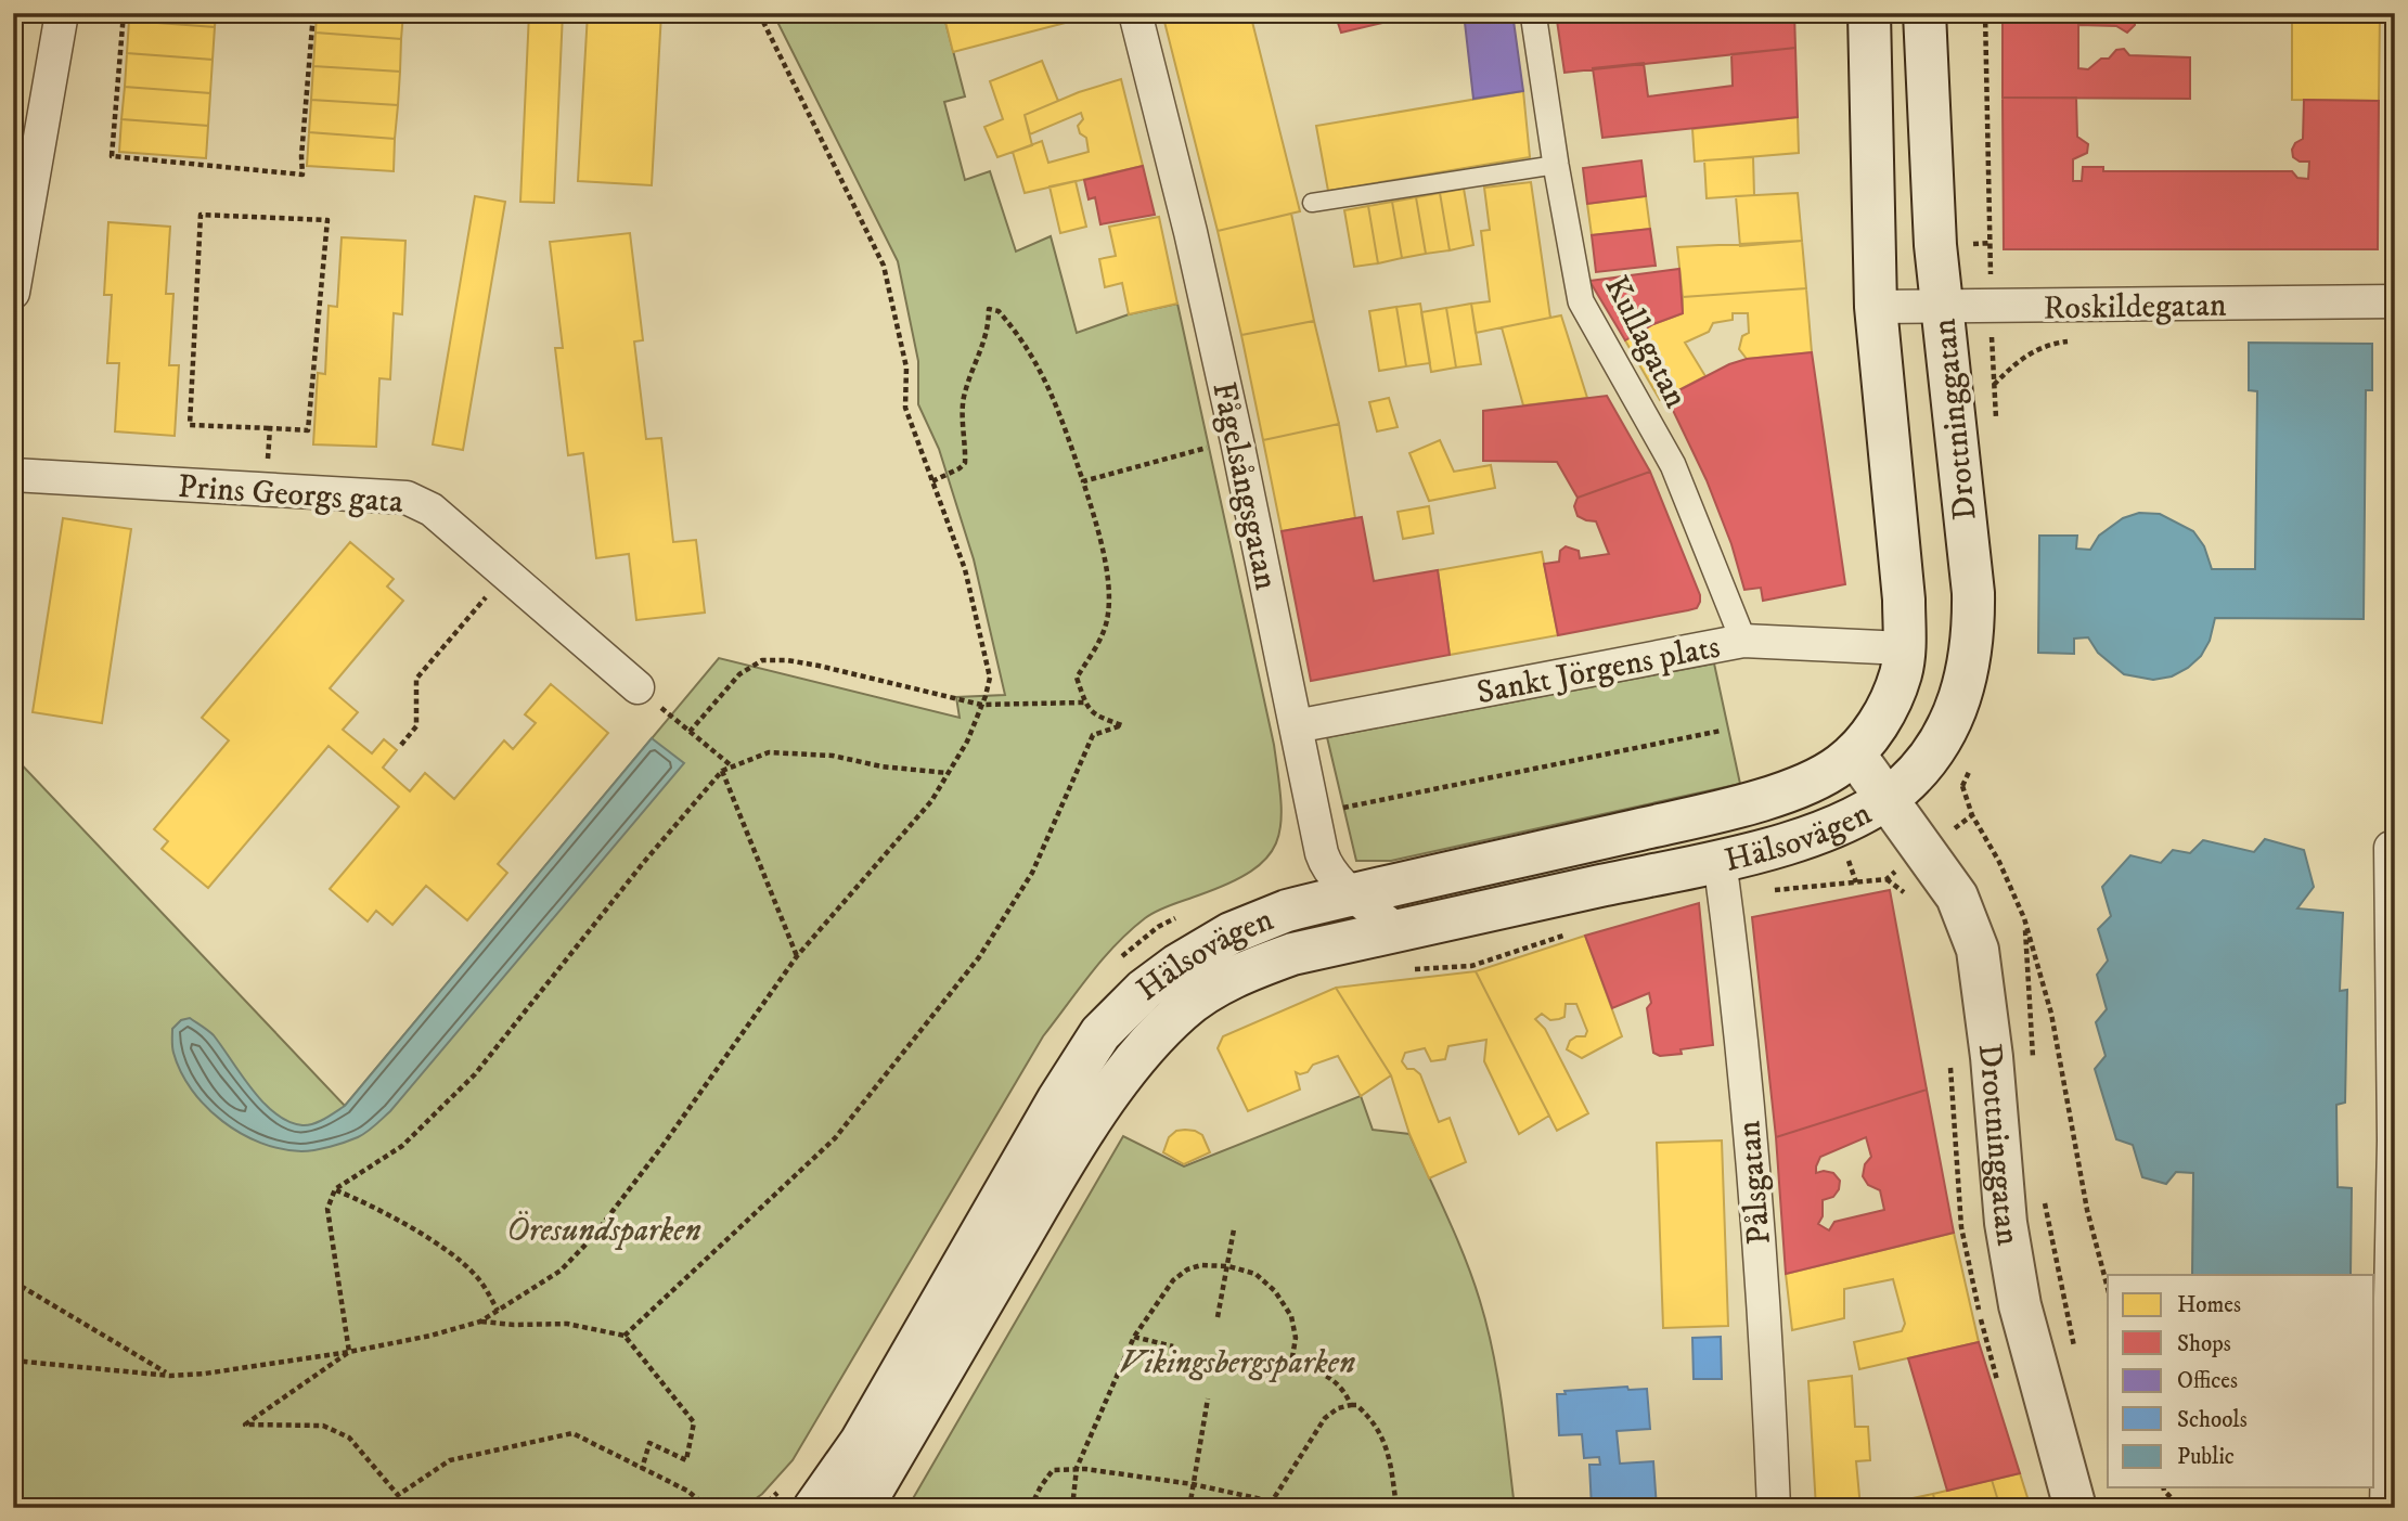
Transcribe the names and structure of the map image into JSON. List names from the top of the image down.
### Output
{
  "streets": {
    "main road": ["Drottninggatan", "Hälsovägen"],
    "street": [
      "Roskildegatan",
      "Kullagatan",
      "Fågelsångsgatan",
      "Prins Georgs gata",
      "Sankt Jörgens plats",
      "Pålsgatan"
    ]
  },
  "crossings": [
    ["Roskildegatan", "Drottninggatan"],
    ["Kullagatan", "Sankt Jörgens plats"],
    ["Drottninggatan", "Sankt Jörgens plats"],
    ["Drottninggatan", "Hälsovägen"],
    ["Fågelsångsgatan", "Sankt Jörgens plats"],
    ["Fågelsångsgatan", "Hälsovägen"],
    ["Hälsovägen", "Pålsgatan"]
  ],
  "parks": ["Öresundsparken", "Vikingsbergsparken"],
  "legend": [
    "Homes",
    "Shops",
    "Offices",
    "Schools",
    "Public"
  ]
}
